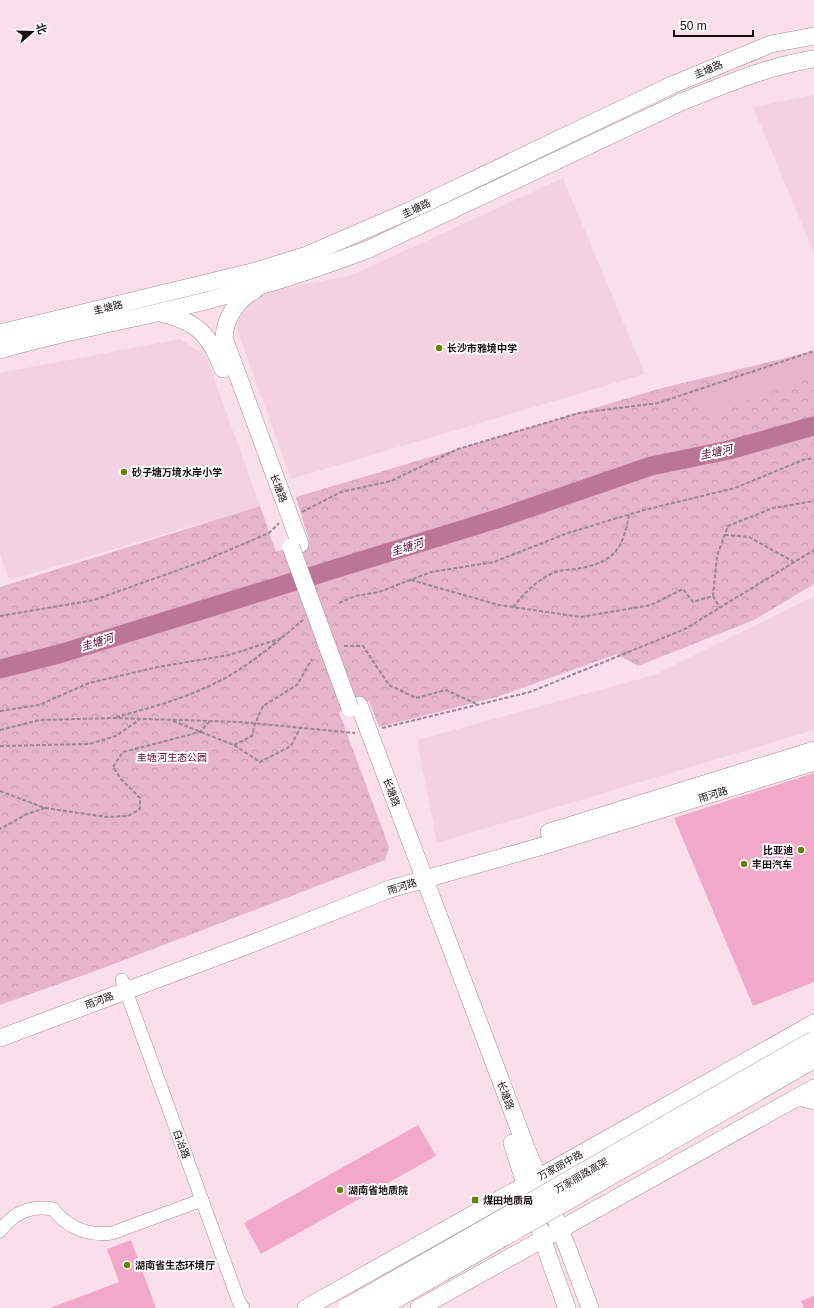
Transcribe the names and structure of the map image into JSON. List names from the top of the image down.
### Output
{
  "streets": {
    "highway": ["万家丽路高架"],
    "main road": [
      "圭塘路",
      "长塘路",
      "雨河路",
      "万家丽中路"
    ],
    "street": ["白冶路"]
  },
  "crossings": [
    ["圭塘路", "长塘路"],
    ["长塘路", "雨河路"],
    ["长塘路", "万家丽中路"],
    ["雨河路", "白冶路"]
  ],
  "water": ["圭塘河"],
  "parks": ["圭塘河生态公园"],
  "places": {
    "other": [
      "长沙市雅境中学",
      "砂子塘万境水岸小学",
      "比亚迪",
      "丰田汽车",
      "湖南省地质院",
      "湖南省生态环境厅"
    ],
    "transit": ["煤田地质局"]
  },
  "scale_bar": "50 m",
  "north": "right"
}
